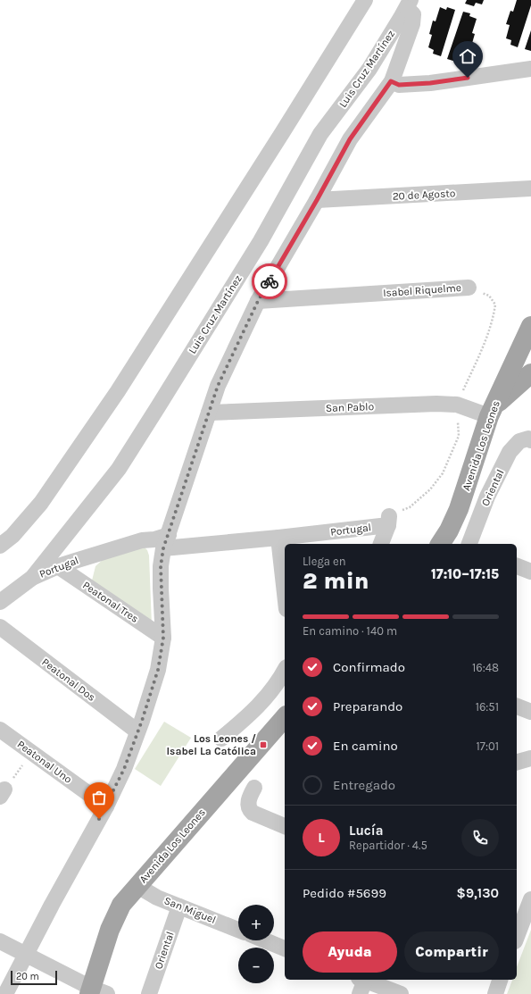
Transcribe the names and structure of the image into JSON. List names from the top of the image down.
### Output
{
  "streets": {
    "main road": ["Avenida Los Leones"],
    "street": [
      "Luis Cruz Martínez",
      "20 de Agosto",
      "Isabel Riquelme",
      "San Pablo",
      "Oriental",
      "Portugal",
      "Peatonal Tres",
      "Peatonal Dos",
      "Peatonal Uno",
      "San Miguel"
    ]
  },
  "crossings": [
    ["Luis Cruz Martínez", "Portugal"],
    ["Isabel Riquelme", "San Pablo"],
    ["San Pablo", "Avenida Los Leones"],
    ["Avenida Los Leones", "San Miguel"],
    ["Oriental", "San Miguel"],
    ["Portugal", "Peatonal Tres"]
  ],
  "places": {
    "transit": ["Los Leones / Isabel La Católica"]
  },
  "scale_bar": "20 m",
  "page": {
    "heading": ["2 min", "Llega en", "17:10–17:15"],
    "panel": [
      "Lucía",
      "Repartidor · 4.5",
      "Pedido #5699",
      "$9,130"
    ],
    "bar": "En camino · 140 m",
    "list": [
      ["Confirmado", "16:48"],
      ["Preparando", "16:51"],
      ["En camino", "17:01"],
      "Entregado"
    ],
    "round": "L",
    "map_buttons": ["+", "−"],
    "buttons": ["Ayuda", "Compartir"],
    "scale": "20 m"
  }
}
